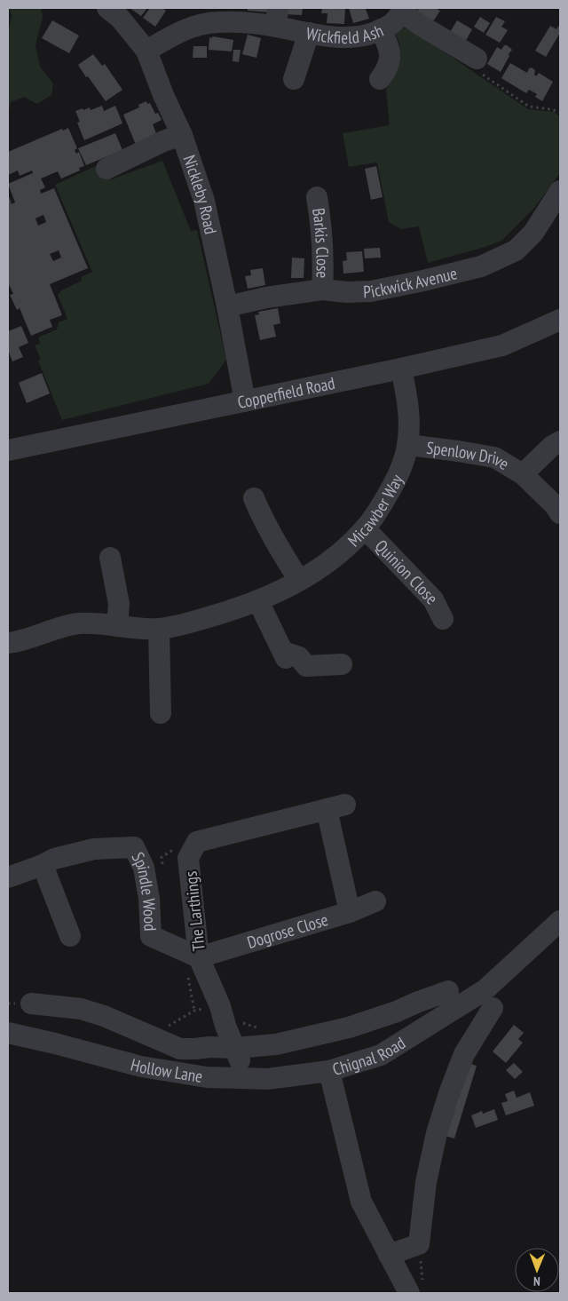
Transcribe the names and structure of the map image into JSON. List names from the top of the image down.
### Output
{
  "streets": {
    "street": [
      "Wickfield Ash",
      "Nickleby Road",
      "Barkis Close",
      "Pickwick Avenue",
      "Copperfield Road",
      "Spenlow Drive",
      "Micawber Way",
      "Quinion Close",
      "Spindle Wood",
      "The Larthings",
      "Dogrose Close",
      "Chignal Road",
      "Hollow Lane"
    ]
  },
  "crossings": [
    ["Wickfield Ash", "Nickleby Road"],
    ["Nickleby Road", "Pickwick Avenue"],
    ["Nickleby Road", "Copperfield Road"],
    ["Barkis Close", "Pickwick Avenue"],
    ["Copperfield Road", "Micawber Way"],
    ["Spenlow Drive", "Micawber Way"],
    ["Micawber Way", "Quinion Close"],
    ["Spindle Wood", "The Larthings"],
    ["Spindle Wood", "Dogrose Close"],
    ["The Larthings", "Dogrose Close"],
    ["The Larthings", "Hollow Lane"],
    ["Chignal Road", "Hollow Lane"]
  ],
  "north": "bottom"
}
